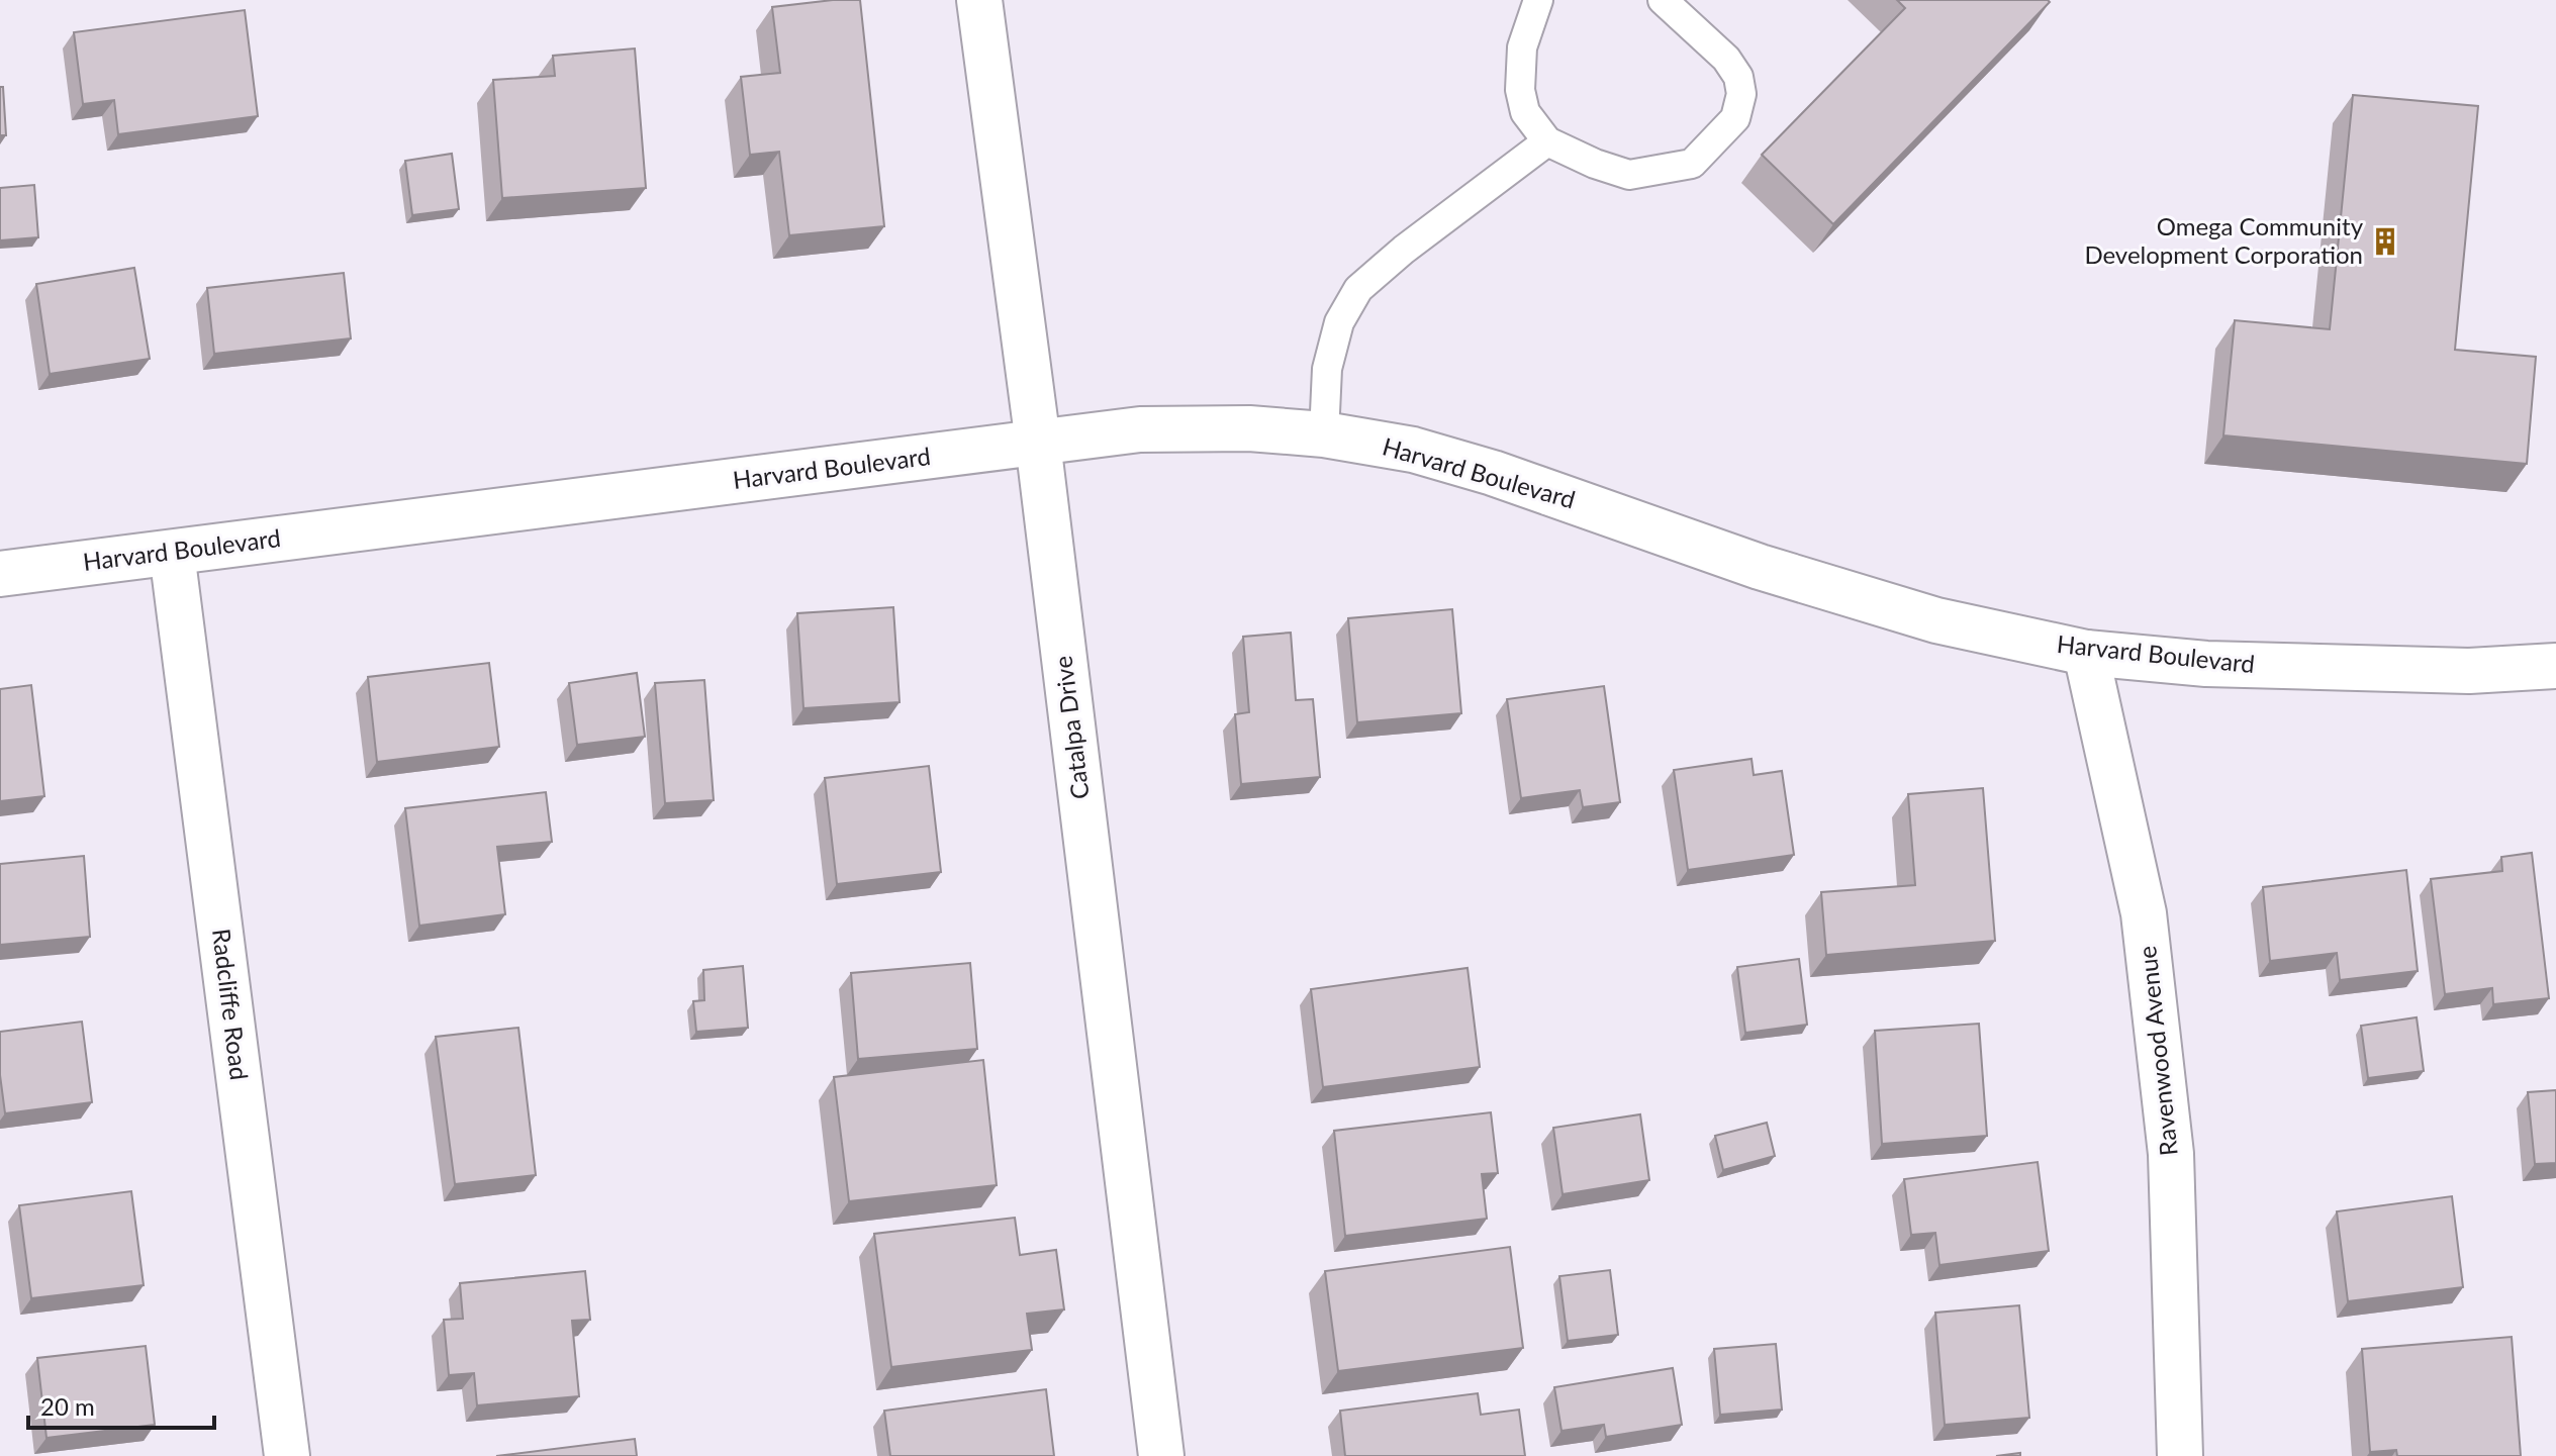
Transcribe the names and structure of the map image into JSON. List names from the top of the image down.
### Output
{
  "streets": {
    "street": [
      "Harvard Boulevard",
      "Catalpa Drive",
      "Radcliffe Road",
      "Ravenwood Avenue"
    ]
  },
  "crossings": [
    ["Harvard Boulevard", "Catalpa Drive"],
    ["Harvard Boulevard", "Radcliffe Road"],
    ["Harvard Boulevard", "Ravenwood Avenue"]
  ],
  "places": {
    "building": ["Omega Community Development Corporation"]
  },
  "scale_bar": "20 m"
}
